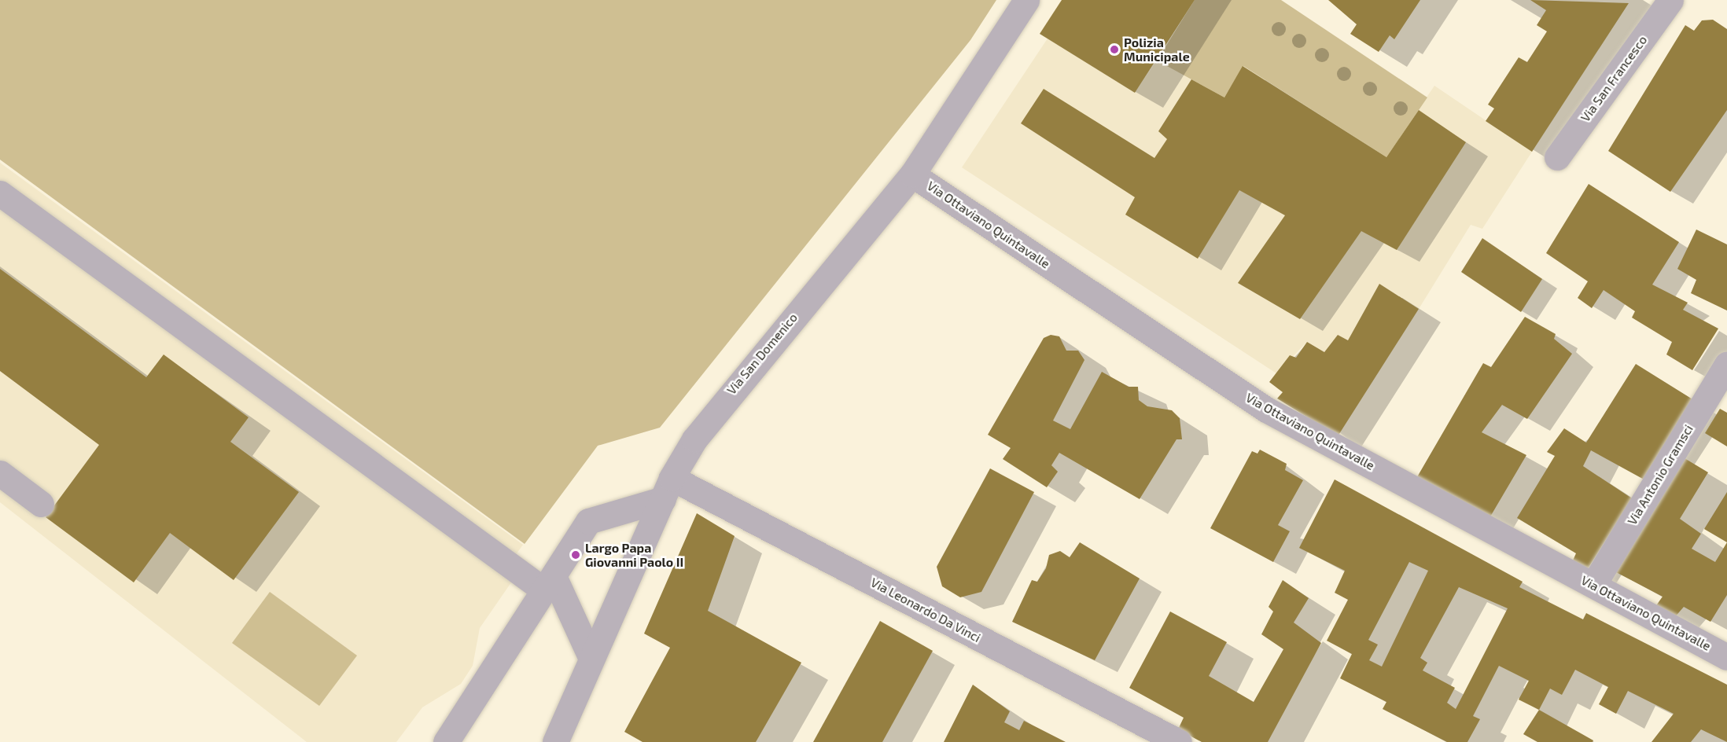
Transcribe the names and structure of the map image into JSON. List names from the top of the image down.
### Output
{
  "streets": {
    "street": [
      "Via San Francesco",
      "Via Ottaviano Quintavalle",
      "Via San Domenico",
      "Via Antonio Gramsci",
      "Via Leonardo Da Vinci"
    ]
  },
  "crossings": [
    ["Via Ottaviano Quintavalle", "Via San Domenico"],
    ["Via Ottaviano Quintavalle", "Via Antonio Gramsci"],
    ["Via San Domenico", "Via Leonardo Da Vinci"]
  ],
  "places": ["Polizia Municipale", "Largo Papa Giovanni Paolo II"]
}
